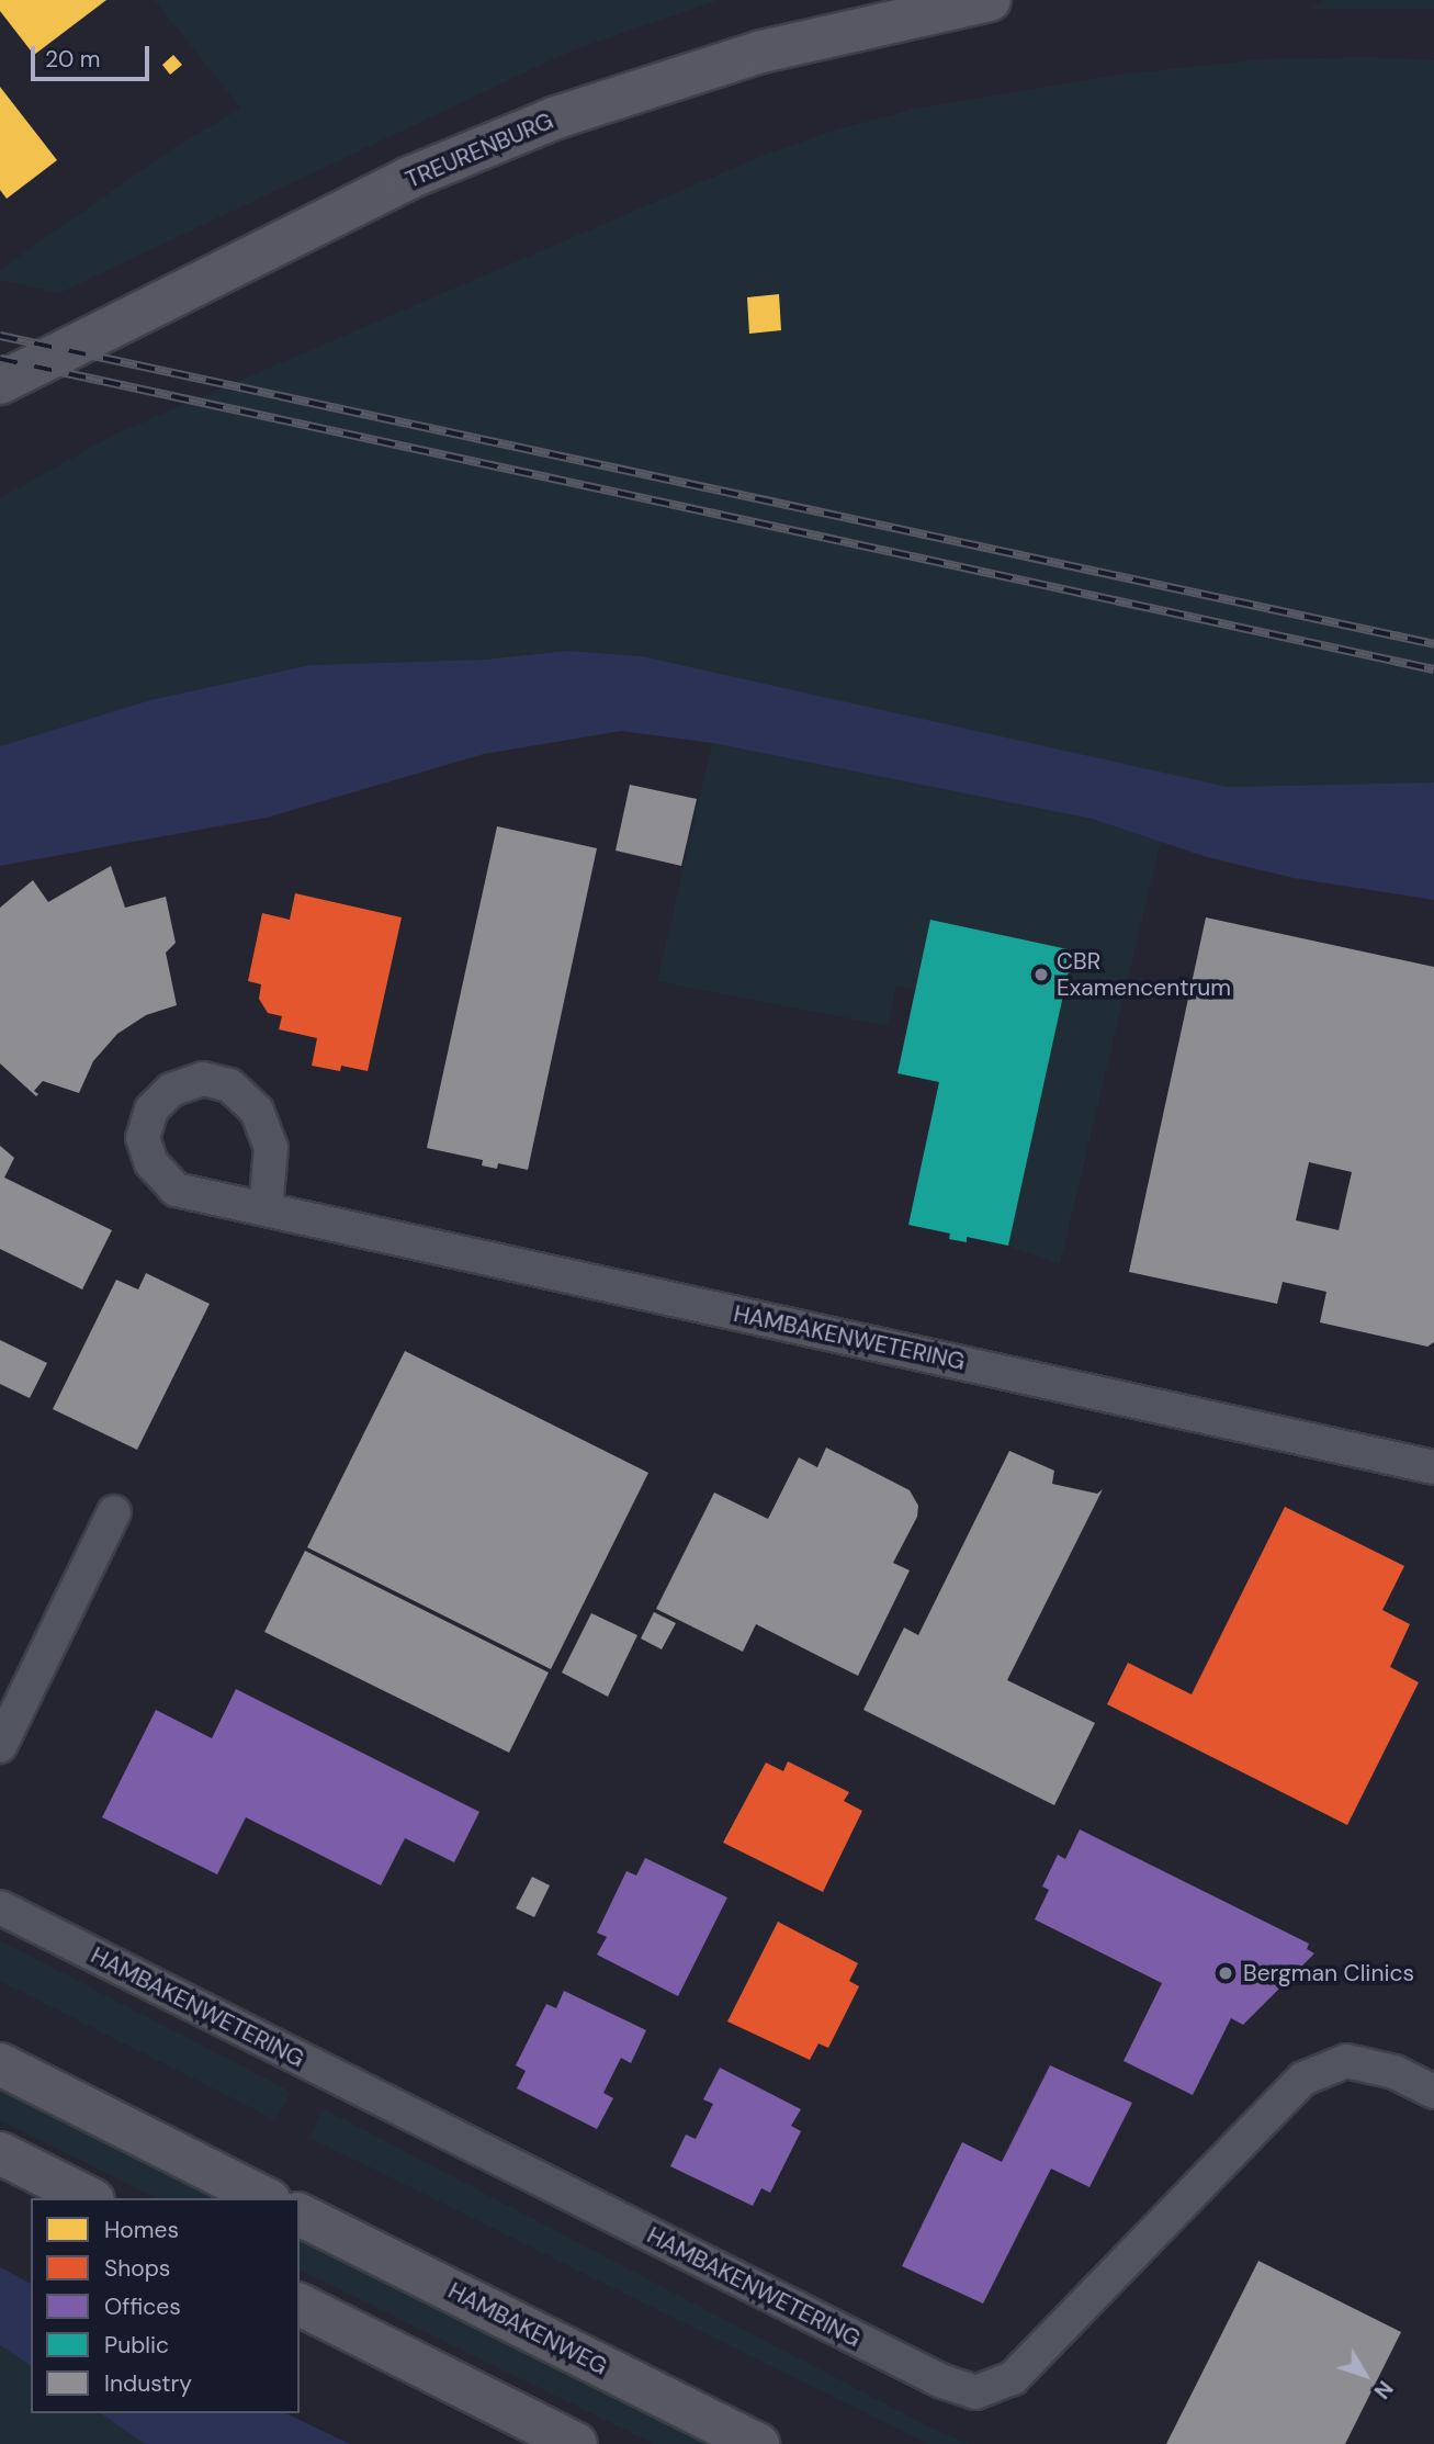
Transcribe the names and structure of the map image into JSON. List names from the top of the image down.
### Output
{
  "streets": {
    "main road": ["TREURENBURG", "HAMBAKENWEG"],
    "street": ["HAMBAKENWETERING"]
  },
  "places": ["CBR Examencentrum", "Bergman Clinics"],
  "legend": [
    "Homes",
    "Shops",
    "Offices",
    "Public",
    "Industry"
  ],
  "scale_bar": "20 m",
  "north": "bottom right"
}
